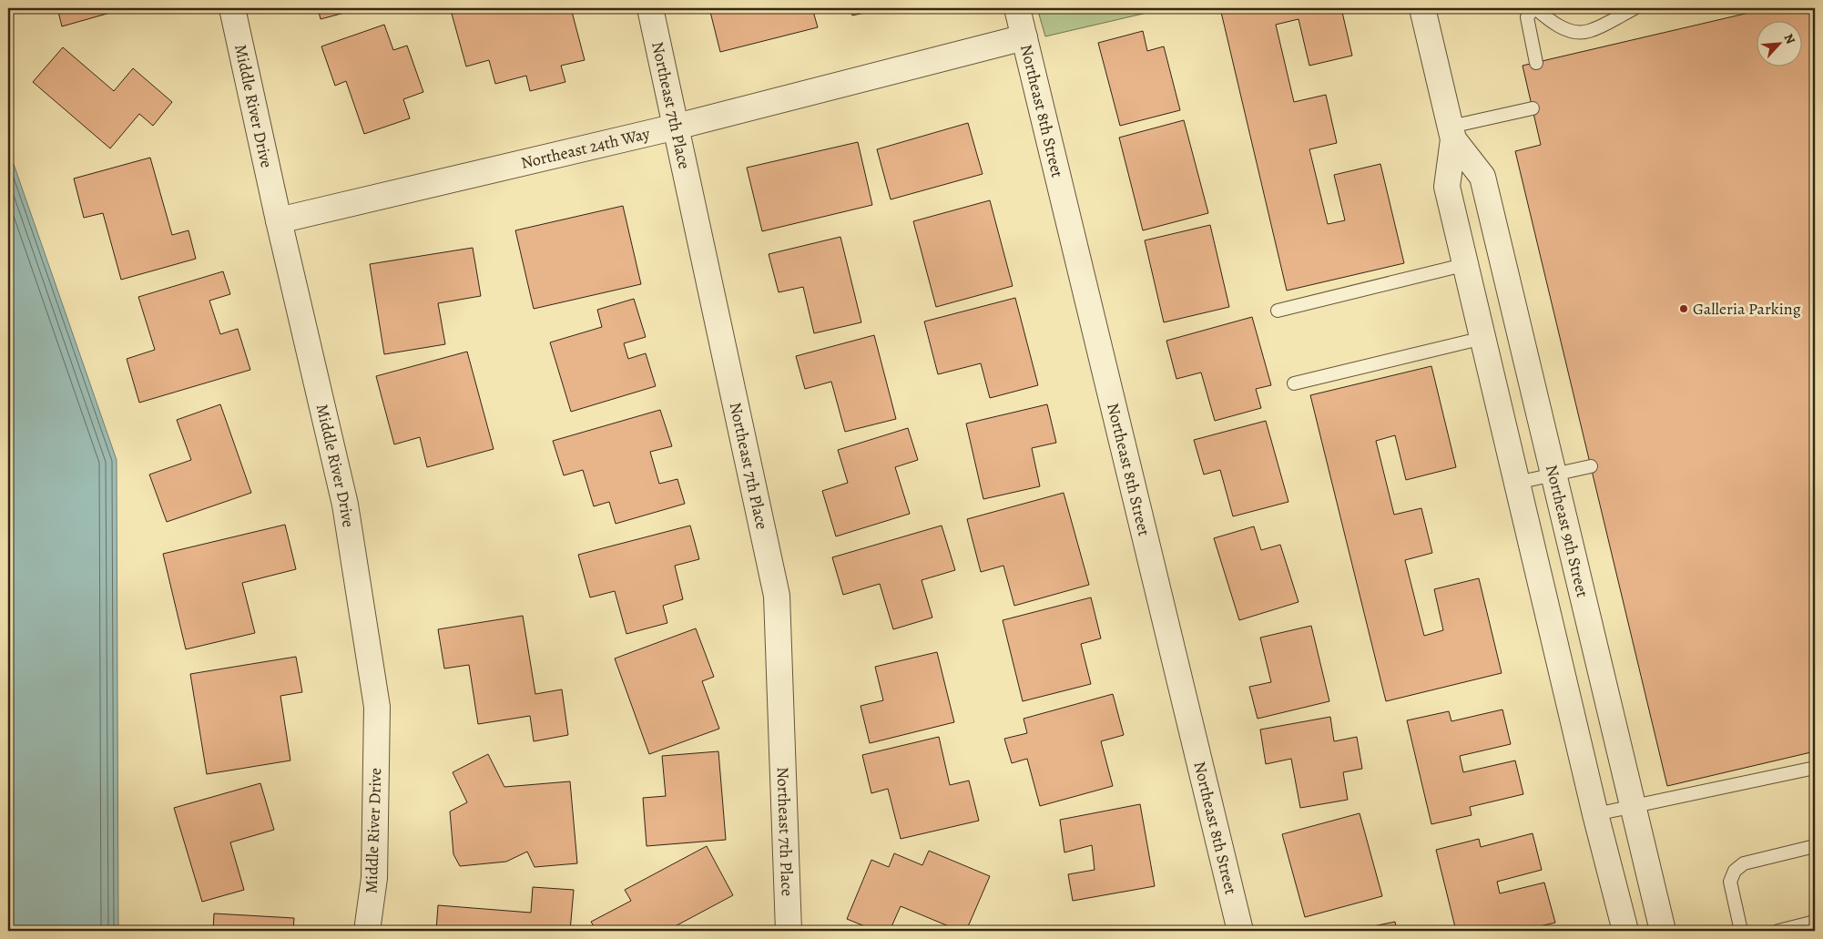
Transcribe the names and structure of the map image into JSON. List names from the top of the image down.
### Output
{
  "streets": {
    "street": [
      "Northeast 7th Place",
      "Middle River Drive",
      "Northeast 8th Street",
      "Northeast 24th Way",
      "Northeast 9th Street"
    ]
  },
  "crossings": [
    ["Northeast 7th Place", "Northeast 24th Way"],
    ["Middle River Drive", "Northeast 24th Way"],
    ["Northeast 8th Street", "Northeast 24th Way"]
  ],
  "places": ["Galleria Parking"],
  "north": "top right"
}
